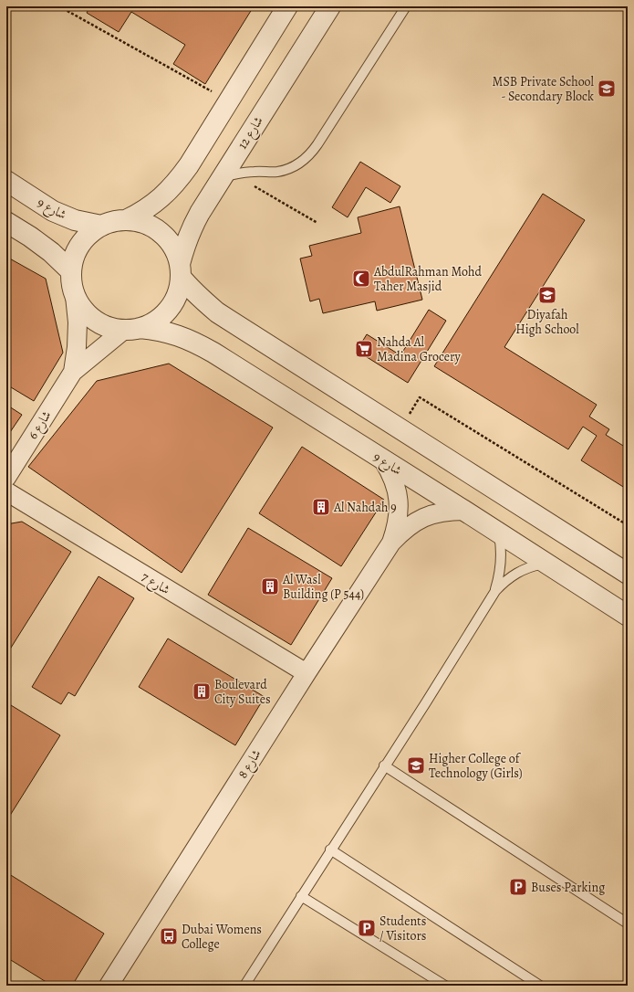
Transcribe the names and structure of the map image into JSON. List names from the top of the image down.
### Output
{
  "streets": {
    "street": [
      "شارع 12",
      "شارع 9",
      "شارع 6",
      "شارع 7",
      "شارع 8"
    ]
  },
  "crossings": [
    ["شارع 12", "شارع 9"],
    ["شارع 12", "شارع 6"],
    ["شارع 9", "شارع 6"],
    ["شارع 9", "شارع 8"],
    ["شارع 7", "شارع 8"]
  ],
  "places": {
    "school or university": ["MSB Private School - Secondary Block", "Diyafah High School", "Higher College of Technology (Girls)"],
    "mosque": ["AbdulRahman Mohd Taher Masjid"],
    "supermarket": ["Nahda Al Madina Grocery"],
    "building": ["Al Nahdah 9", "Al Wasl Building (P 544)", "Boulevard City Suites"],
    "parking": ["Buses Parking", "Students / Visitors"],
    "bus stop": ["Dubai Womens College"]
  }
}
